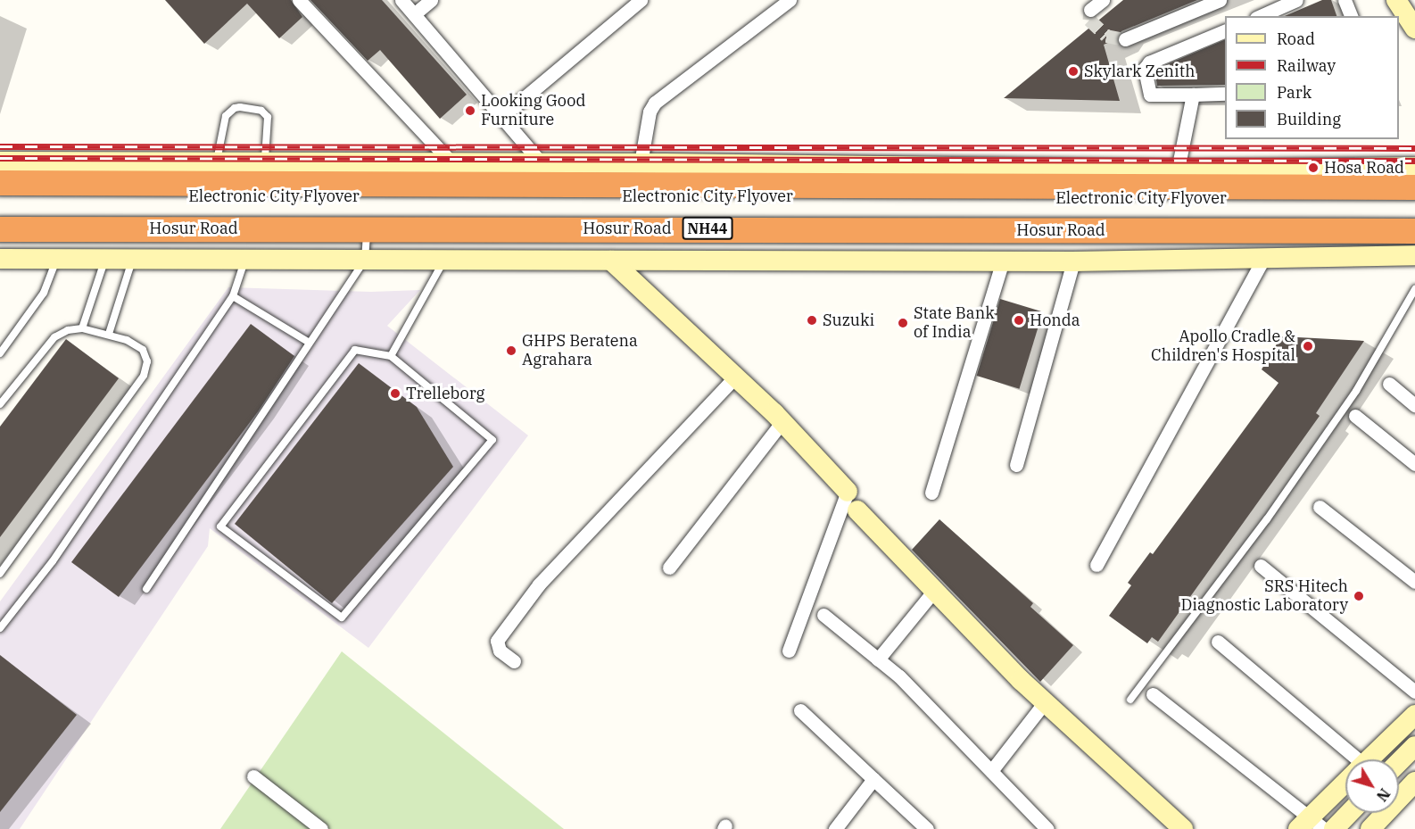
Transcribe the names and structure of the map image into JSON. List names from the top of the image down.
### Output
{
  "streets": {
    "highway": ["Electronic City Flyover", "Hosur Road", "NH44"]
  },
  "places": [
    "Skylark Zenith",
    "Looking Good Furniture",
    "Hosa Road",
    "Suzuki",
    "Honda",
    "State Bank of India",
    "Apollo Cradle & Children's Hospital",
    "GHPS Beratena Agrahara",
    "Trelleborg",
    "SRS Hitech Diagnostic Laboratory"
  ],
  "legend": [
    "Road",
    "Railway",
    "Park",
    "Building"
  ],
  "north": "bottom right"
}
